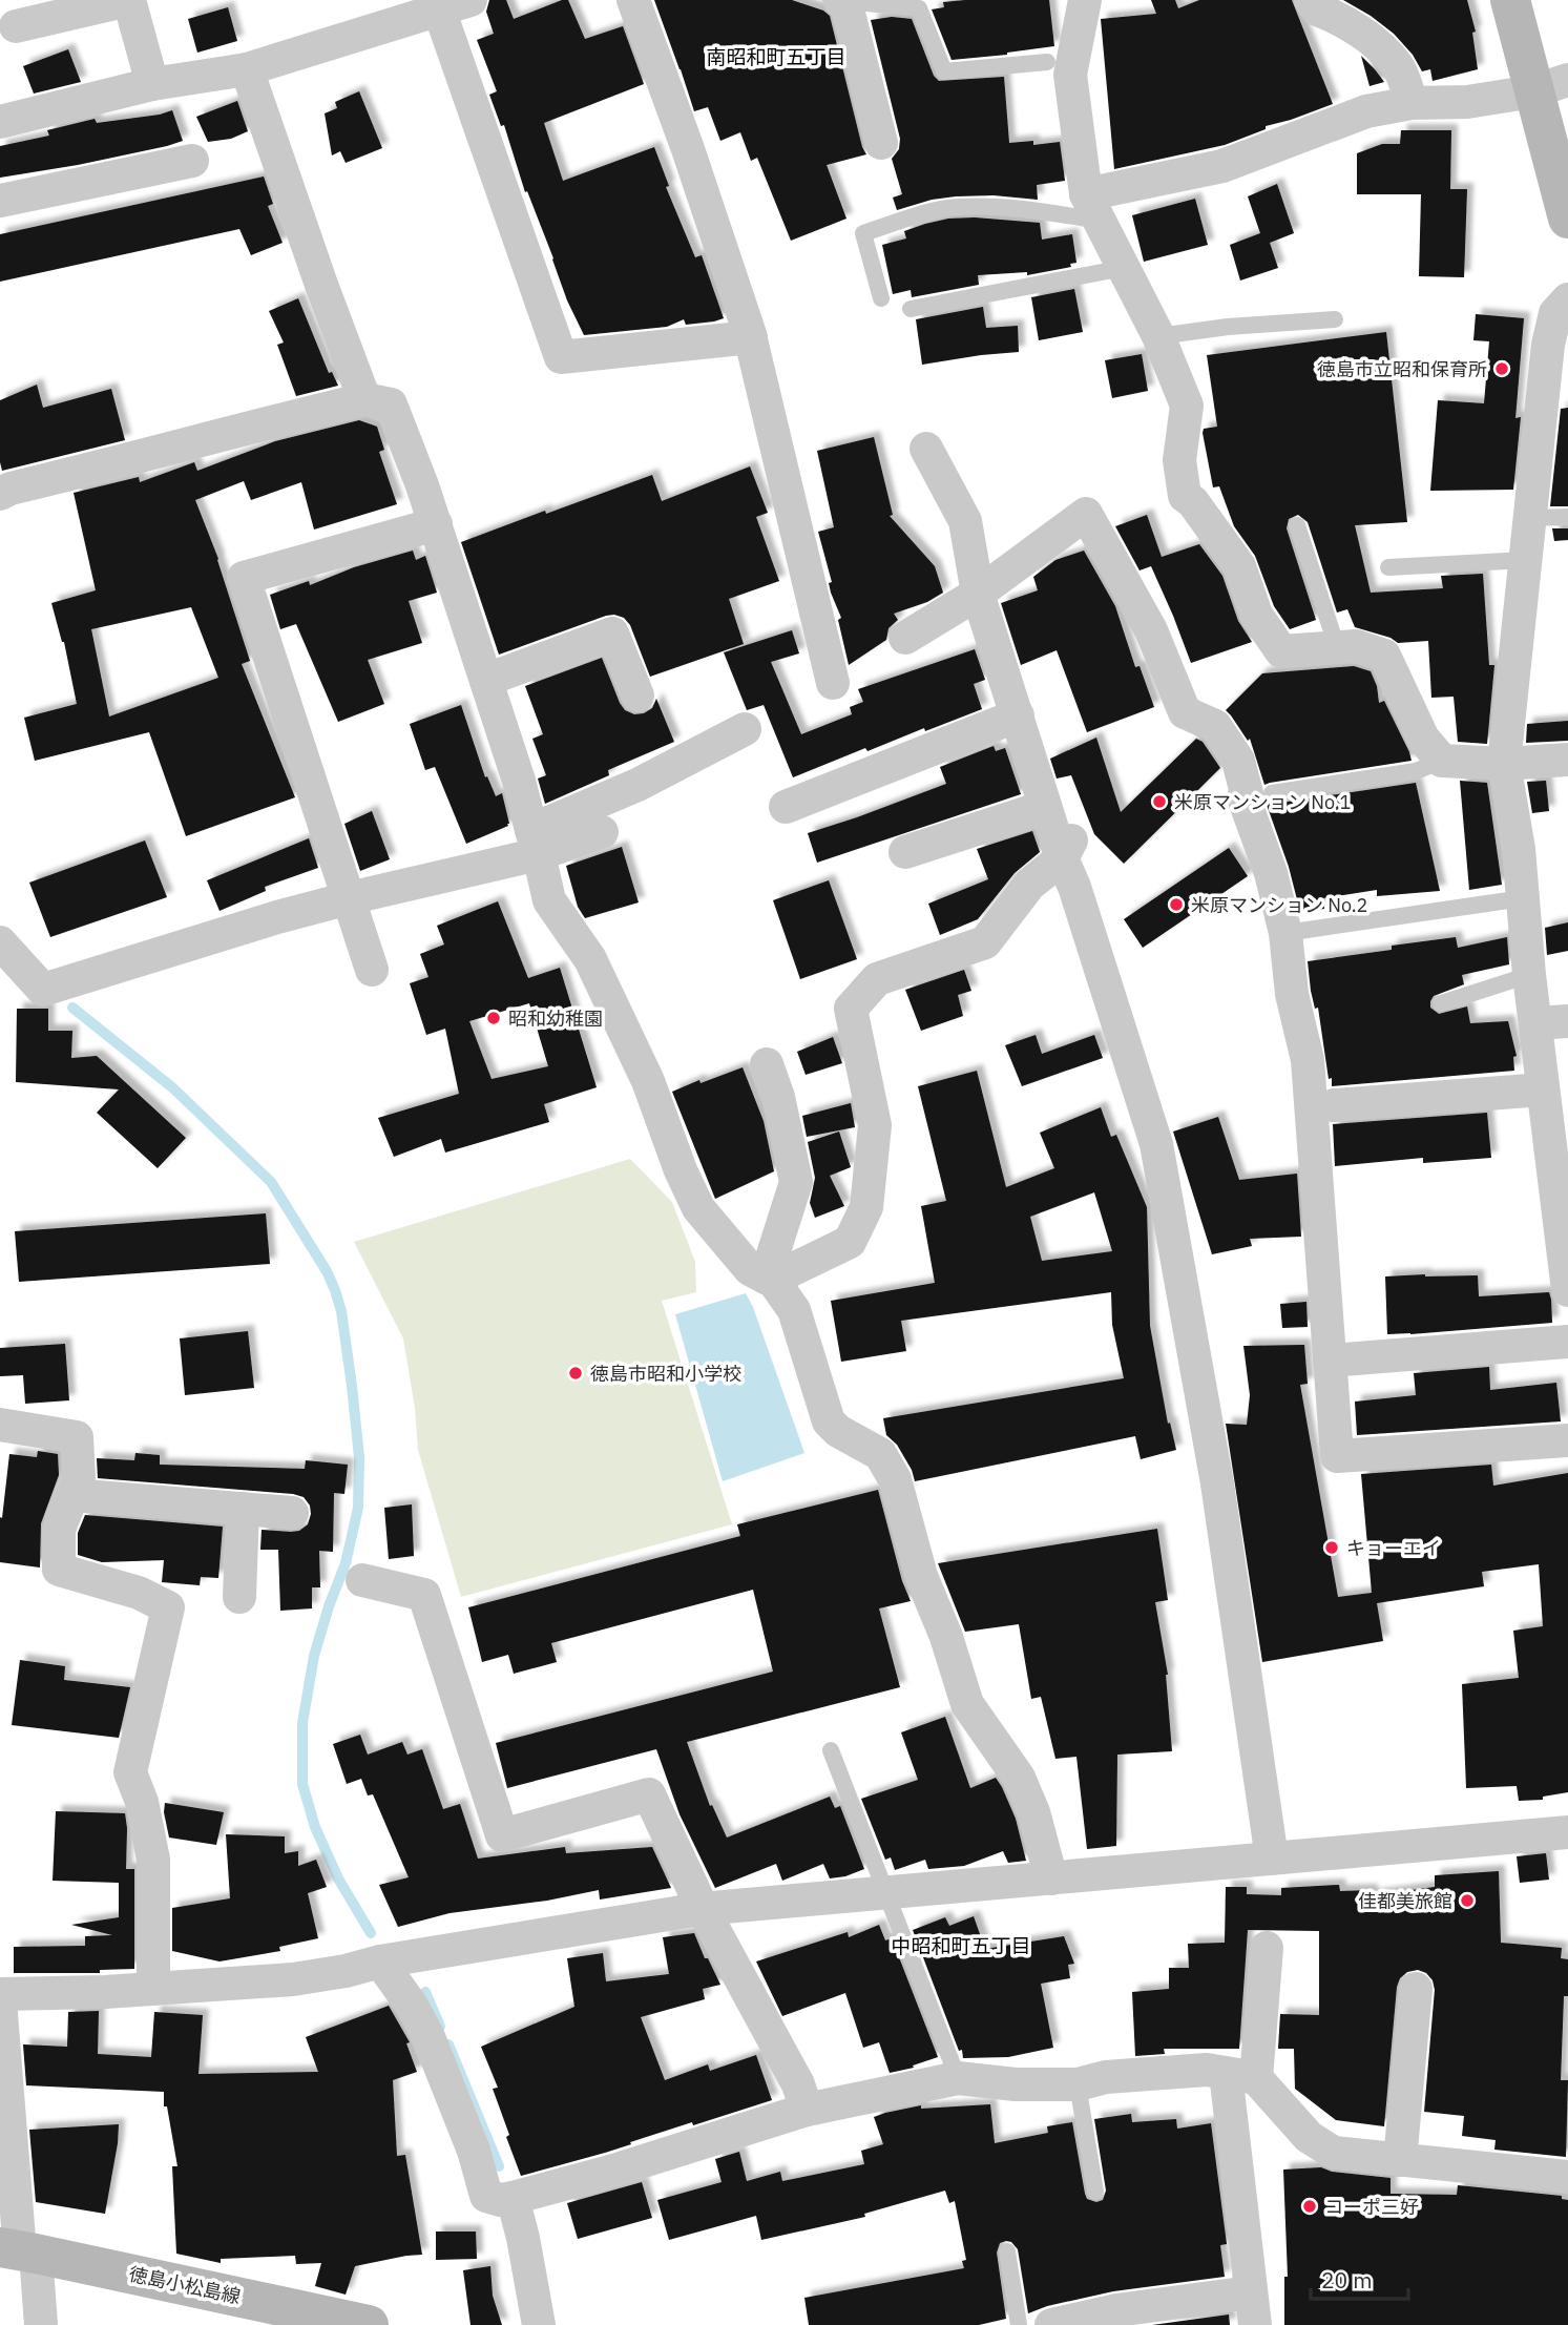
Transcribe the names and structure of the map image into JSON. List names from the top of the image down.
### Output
{
  "streets": {
    "main road": ["徳島小松島線"]
  },
  "districts": ["南昭和町五丁目", "中昭和町五丁目"],
  "places": [
    "徳島市立昭和保育所",
    "米原マンション No.1",
    "米原マンション No.2",
    "昭和幼稚園",
    "徳島市昭和小学校",
    "キョーエイ",
    "佳都美旅館",
    "コーポ三好"
  ],
  "scale_bar": "20 m"
}
